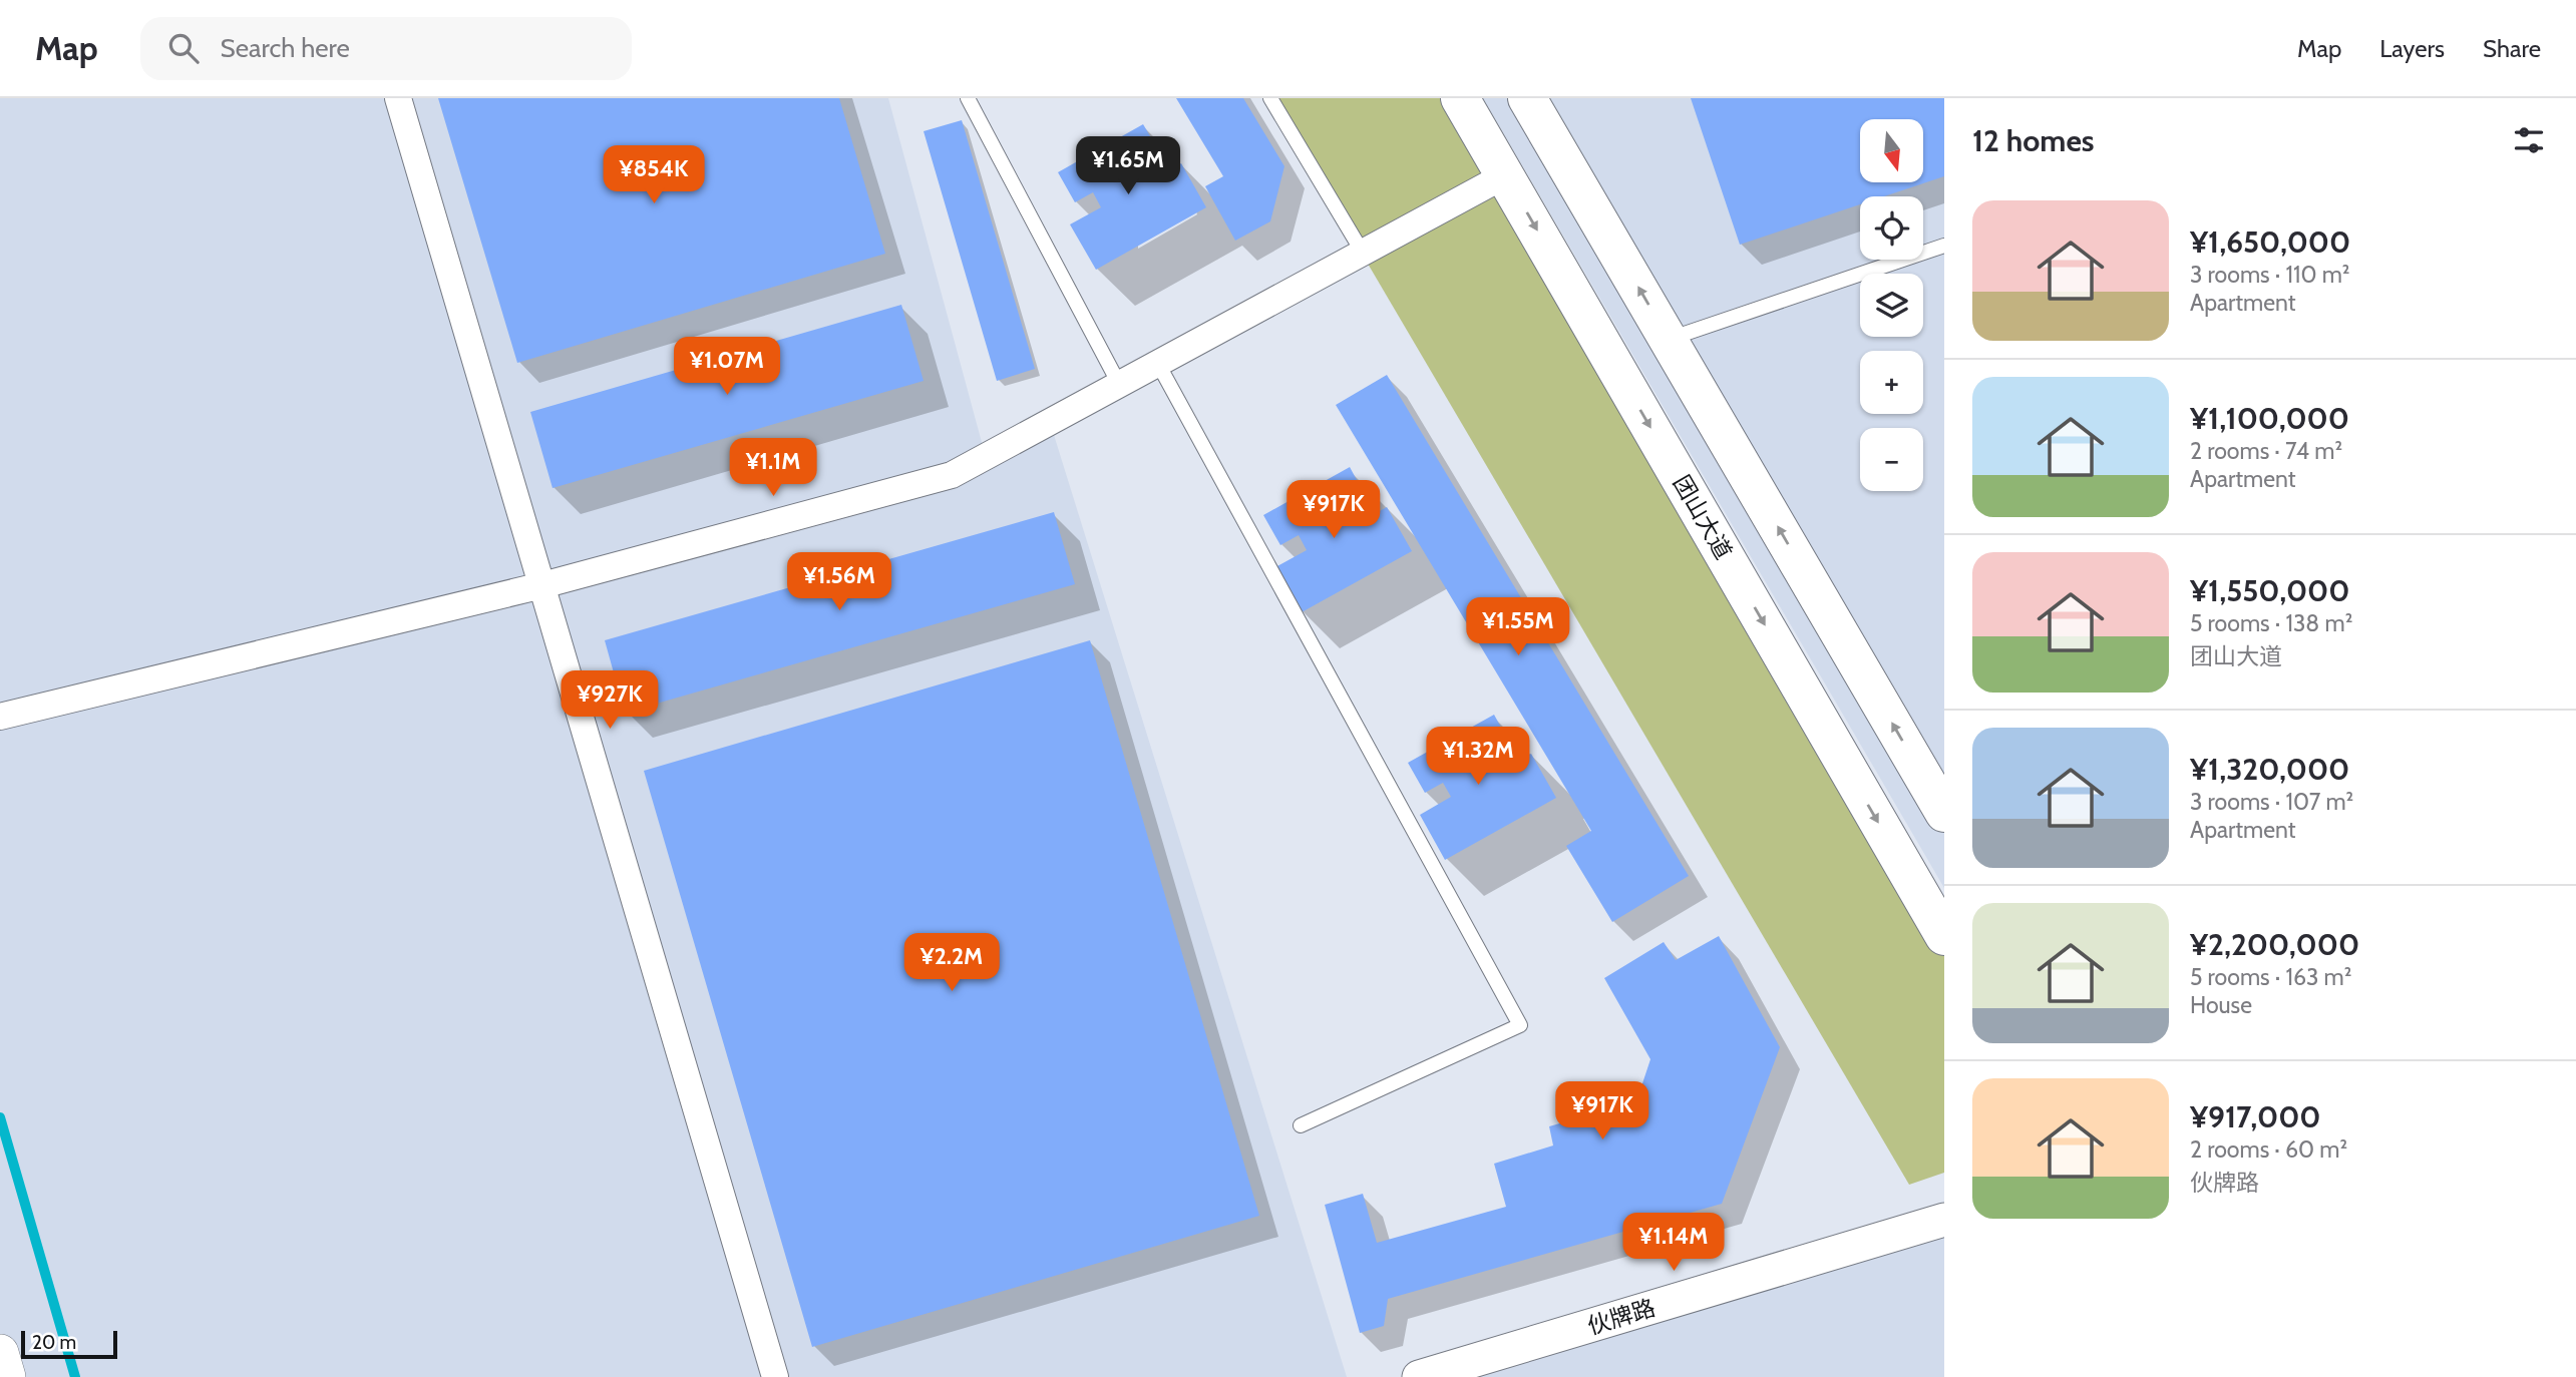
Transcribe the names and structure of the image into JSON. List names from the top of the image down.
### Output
{
  "streets": {
    "highway": ["团山大道"],
    "street": ["伙牌路"]
  },
  "scale_bar": "20 m",
  "north": "bottom",
  "page": {
    "header": "Map",
    "search": "Search here",
    "nav": ["Map", "Layers", "Share"],
    "heading": "12 homes",
    "map_buttons": ["+", "−"],
    "price": [
      "¥1.65M",
      "¥854K",
      "¥1.07M",
      "¥1.1M",
      "¥917K",
      "¥1.56M",
      "¥1.55M",
      "¥927K",
      "¥1.32M",
      "¥2.2M",
      "¥917K",
      "¥1.14M"
    ],
    "list": [
      {
        "name": "¥1,650,000",
        "note": "3 rooms · 110 m² · Apartment"
      },
      {
        "name": "¥1,100,000",
        "note": "2 rooms · 74 m² · Apartment"
      },
      {
        "name": "¥1,550,000",
        "note": "5 rooms · 138 m² · 团山大道"
      },
      {
        "name": "¥1,320,000",
        "note": "3 rooms · 107 m² · Apartment"
      },
      {
        "name": "¥2,200,000",
        "note": "5 rooms · 163 m² · House"
      },
      {
        "name": "¥917,000",
        "note": "2 rooms · 60 m² · 伙牌路"
      }
    ],
    "scale": "20 m"
  }
}
